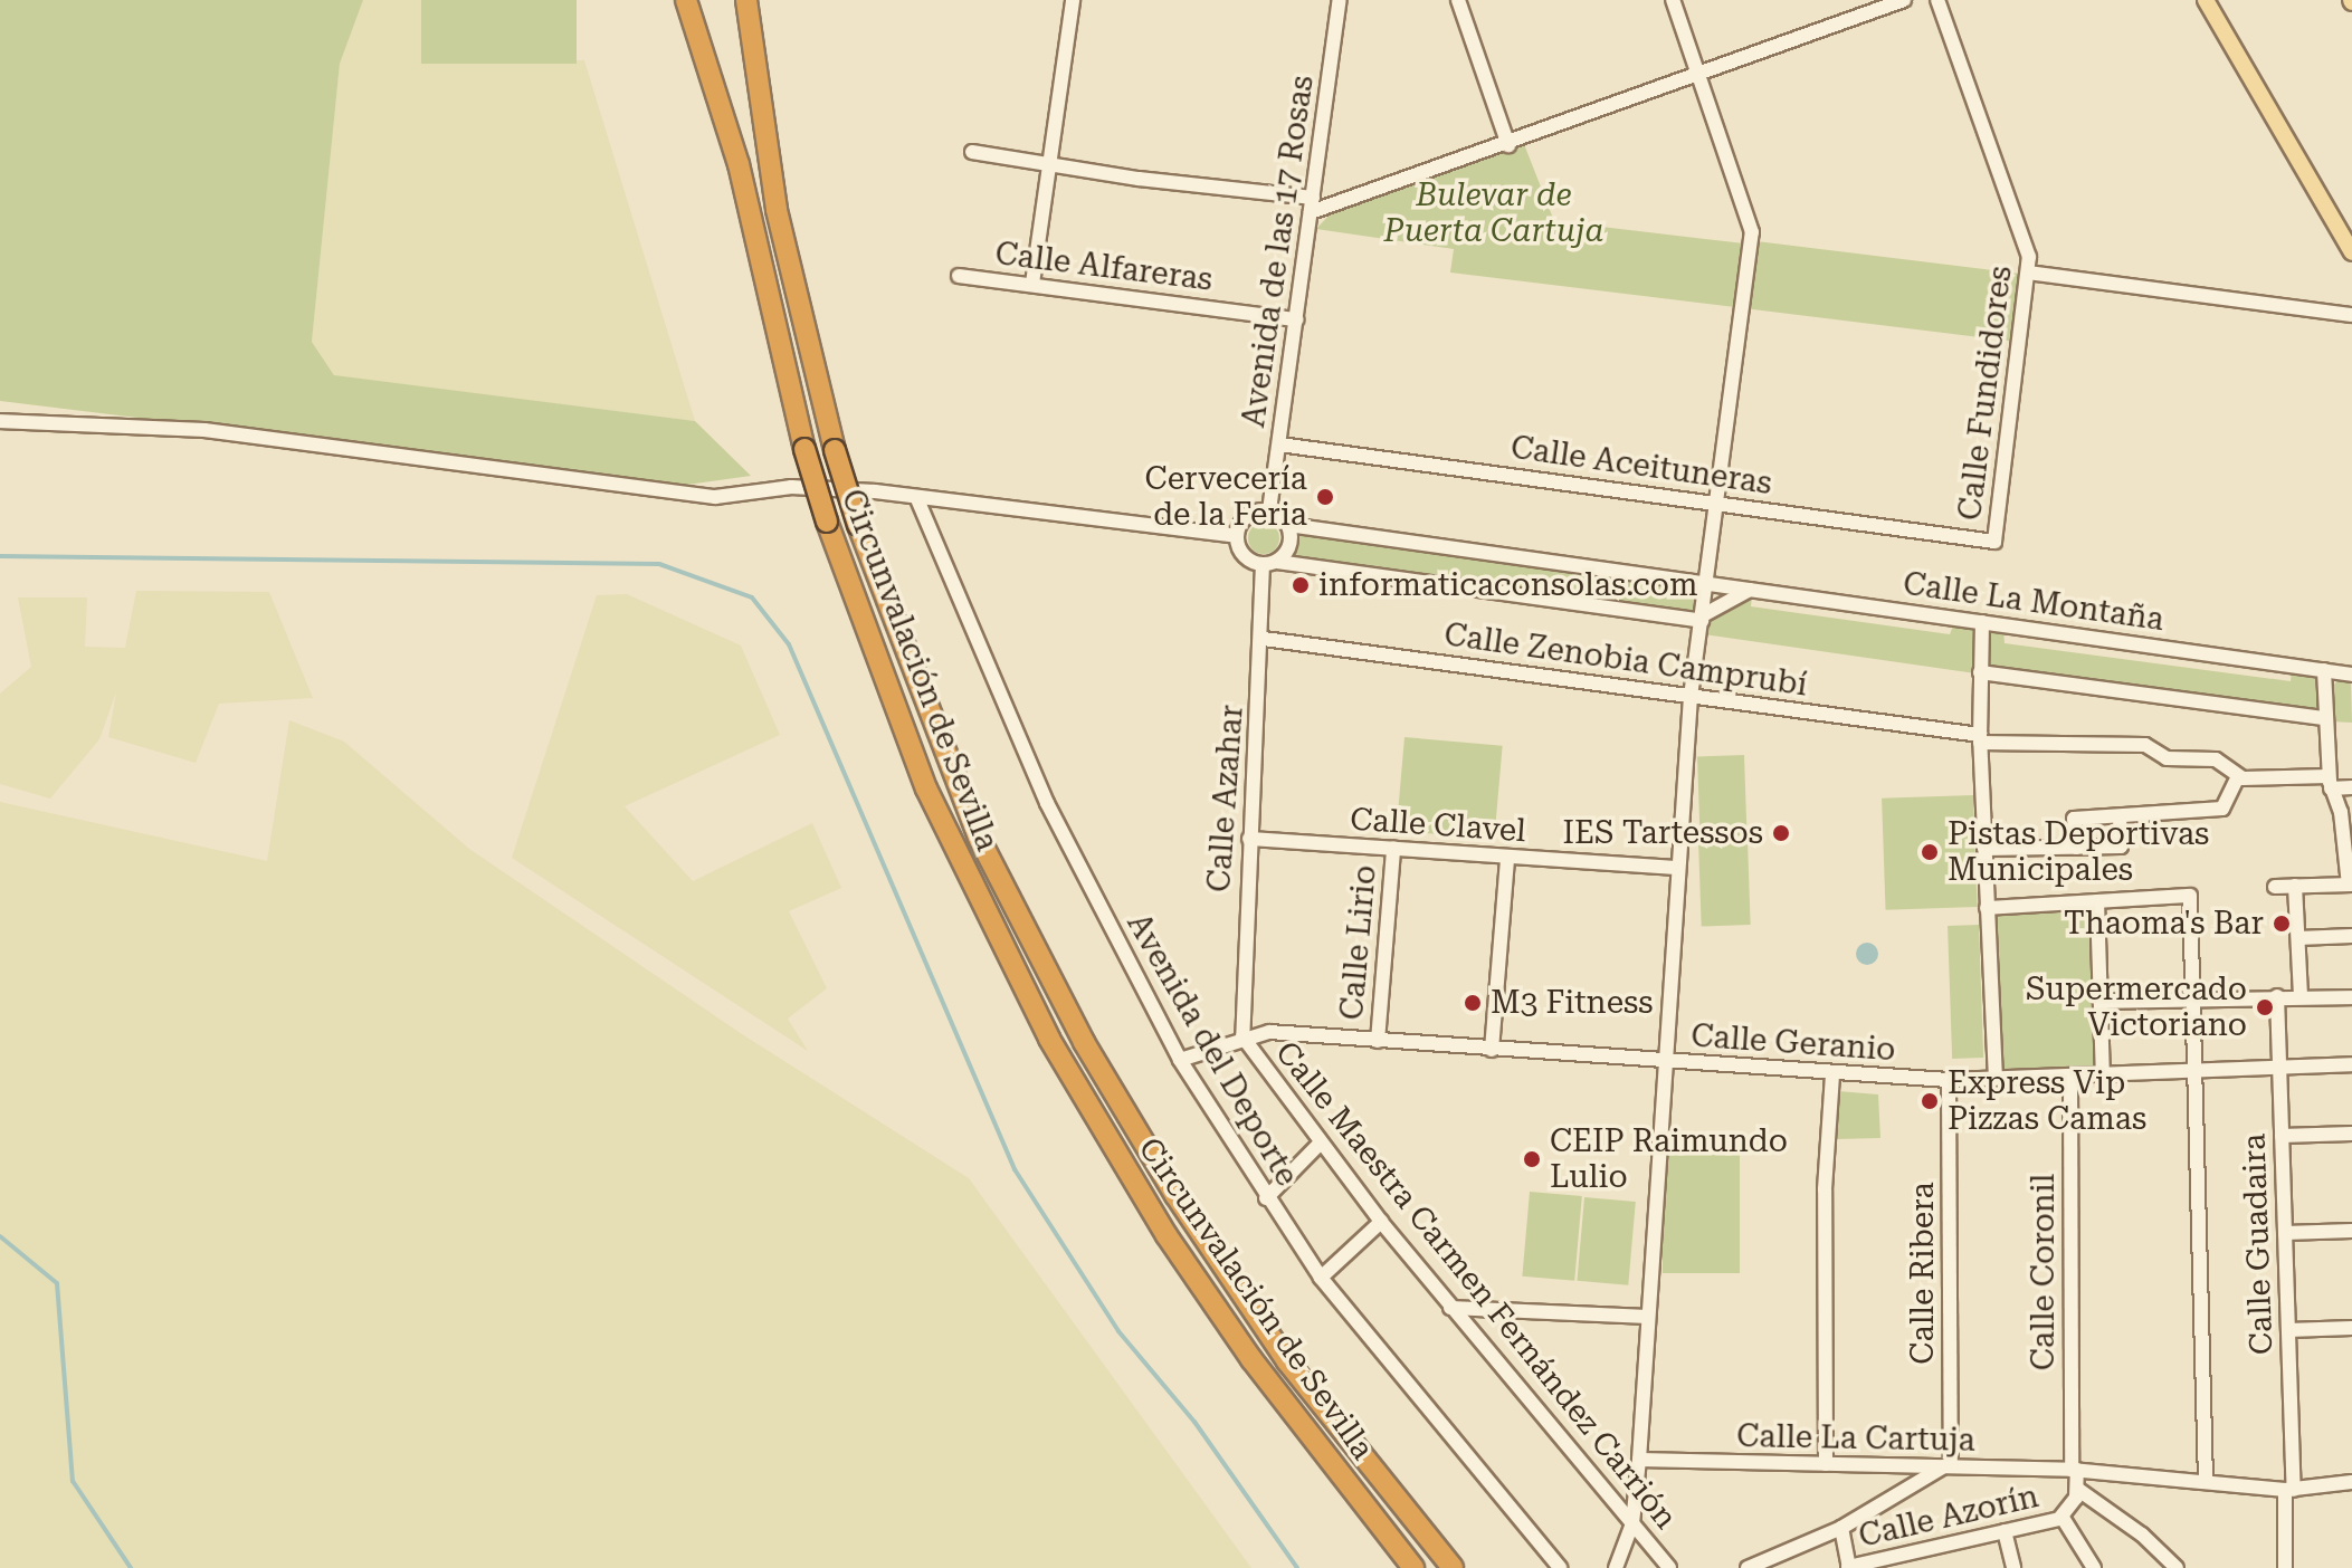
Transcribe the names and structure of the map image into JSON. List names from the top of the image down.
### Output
{
  "streets": {
    "highway": ["Circunvalación de Sevilla"],
    "street": [
      "Avenida de las 17 Rosas",
      "Calle Alfareras",
      "Calle Fundidores",
      "Calle Aceituneras",
      "Calle La Montaña",
      "Calle Zenobia Camprubí",
      "Calle Azahar",
      "Calle Clavel",
      "Calle Lirio",
      "Calle Geranio",
      "Avenida del Deporte",
      "Calle Guadaira",
      "Calle Coronil",
      "Calle Ribera",
      "Calle Maestra Carmen Fernández Carrión",
      "Calle La Cartuja",
      "Calle Azorín"
    ]
  },
  "crossings": [
    ["Avenida de las 17 Rosas", "Calle Alfareras"],
    ["Avenida de las 17 Rosas", "Calle Aceituneras"],
    ["Avenida de las 17 Rosas", "Calle La Montaña"],
    ["Avenida de las 17 Rosas", "Calle Azahar"],
    ["Calle Fundidores", "Calle Aceituneras"],
    ["Calle La Montaña", "Calle Azahar"],
    ["Calle Zenobia Camprubí", "Calle Azahar"],
    ["Calle Azahar", "Calle Clavel"],
    ["Calle Azahar", "Calle Geranio"],
    ["Calle Azahar", "Calle Maestra Carmen Fernández Carrión"],
    ["Calle Clavel", "Calle Lirio"],
    ["Calle Lirio", "Calle Geranio"],
    ["Calle Geranio", "Avenida del Deporte"],
    ["Calle Geranio", "Calle Guadaira"],
    ["Calle Geranio", "Calle Coronil"],
    ["Calle Geranio", "Calle Ribera"],
    ["Calle Geranio", "Calle Maestra Carmen Fernández Carrión"],
    ["Calle Guadaira", "Calle La Cartuja"],
    ["Calle Coronil", "Calle La Cartuja"],
    ["Calle Coronil", "Calle Azorín"],
    ["Calle Ribera", "Calle La Cartuja"],
    ["Calle La Cartuja", "Calle Azorín"]
  ],
  "parks": ["Bulevar de Puerta Cartuja"],
  "places": [
    "Cervecería de la Feria",
    "informaticaconsolas.com",
    "IES Tartessos",
    "Pistas Deportivas Municipales",
    "Thaoma's Bar",
    "M3 Fitness",
    "Supermercado Victoriano",
    "Express Vip Pizzas Camas",
    "CEIP Raimundo Lulio"
  ]
}
